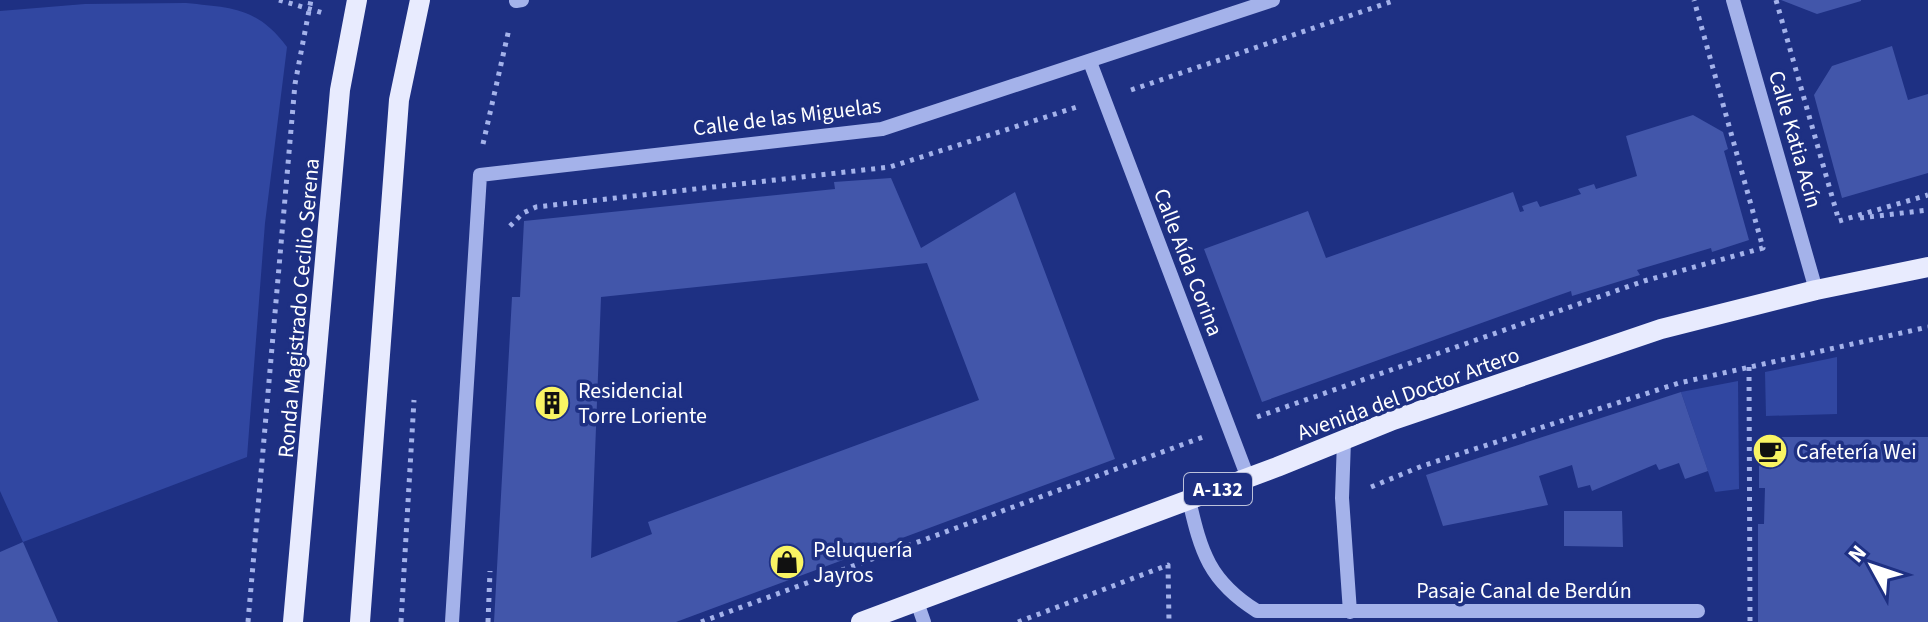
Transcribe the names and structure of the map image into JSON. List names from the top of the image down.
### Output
{
  "streets": {
    "main road": ["Ronda Magistrado Cecilio Serena", "Avenida del Doctor Artero", "A-132"],
    "street": [
      "Calle de las Miguelas",
      "Calle Katia Acín",
      "Calle Aída Corina",
      "Pasaje Canal de Berdún"
    ]
  },
  "crossings": [
    ["Calle de las Miguelas", "Calle Aída Corina"],
    ["Calle Katia Acín", "Avenida del Doctor Artero"],
    ["Calle Aída Corina", "Avenida del Doctor Artero"],
    ["Avenida del Doctor Artero", "Pasaje Canal de Berdún"]
  ],
  "places": {
    "building": ["Residencial Torre Loriente"],
    "cafe": ["Cafetería Wei"],
    "shop": ["Peluquería Jayros"]
  },
  "north": "top left"
}
